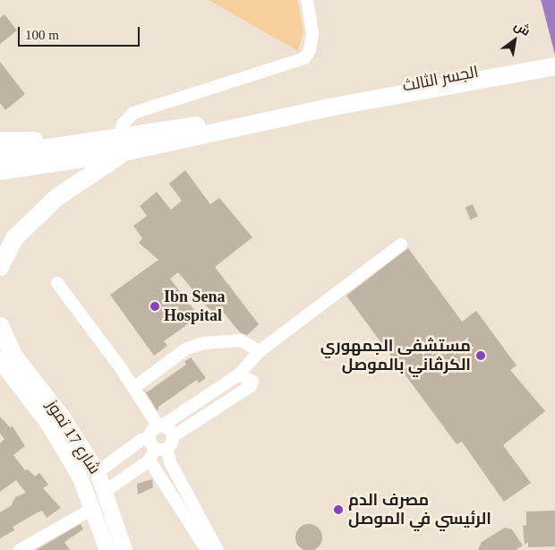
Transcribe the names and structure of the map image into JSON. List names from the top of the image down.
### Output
{
  "streets": {
    "highway": ["الجسر الثالث"],
    "main road": ["شارع 17 تموز"]
  },
  "places": ["Ibn Sena Hospital", "مستشفى الجمهوري الكرڤاني بالموصل", "مصرف الدم الرئيسي في الموصل"],
  "scale_bar": "100 m",
  "north": "top right"
}
